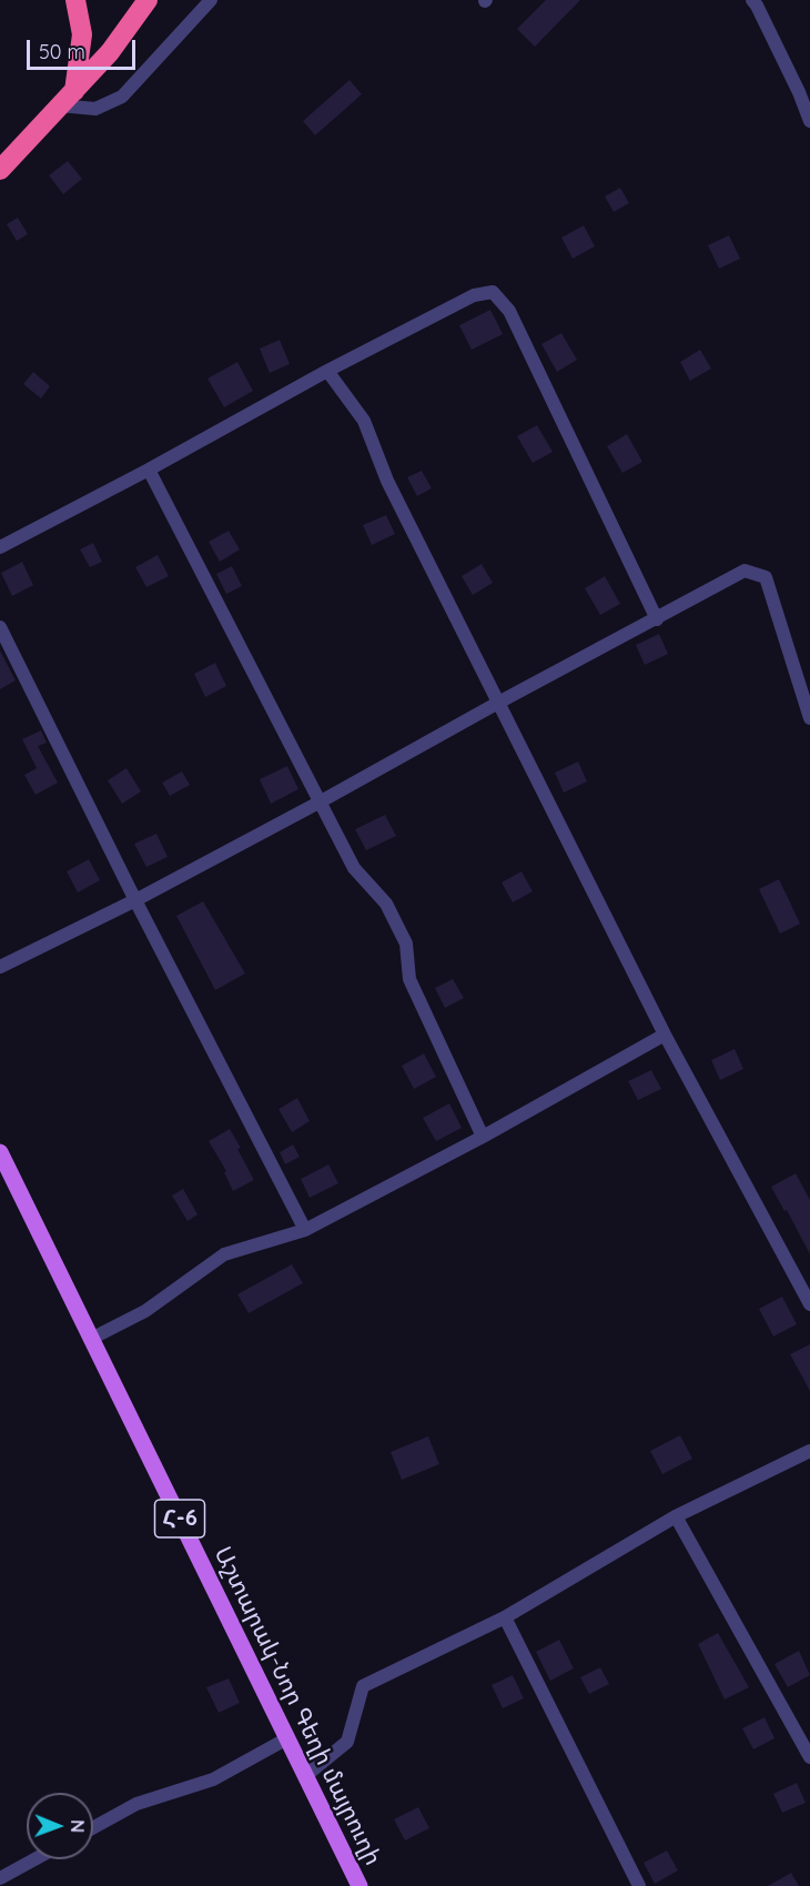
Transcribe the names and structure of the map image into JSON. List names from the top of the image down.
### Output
{
  "streets": {
    "main road": ["Հ-6", "Աշտարակ-Նոր Գեղի մայրուղի"]
  },
  "scale_bar": "50 m",
  "north": "right"
}
